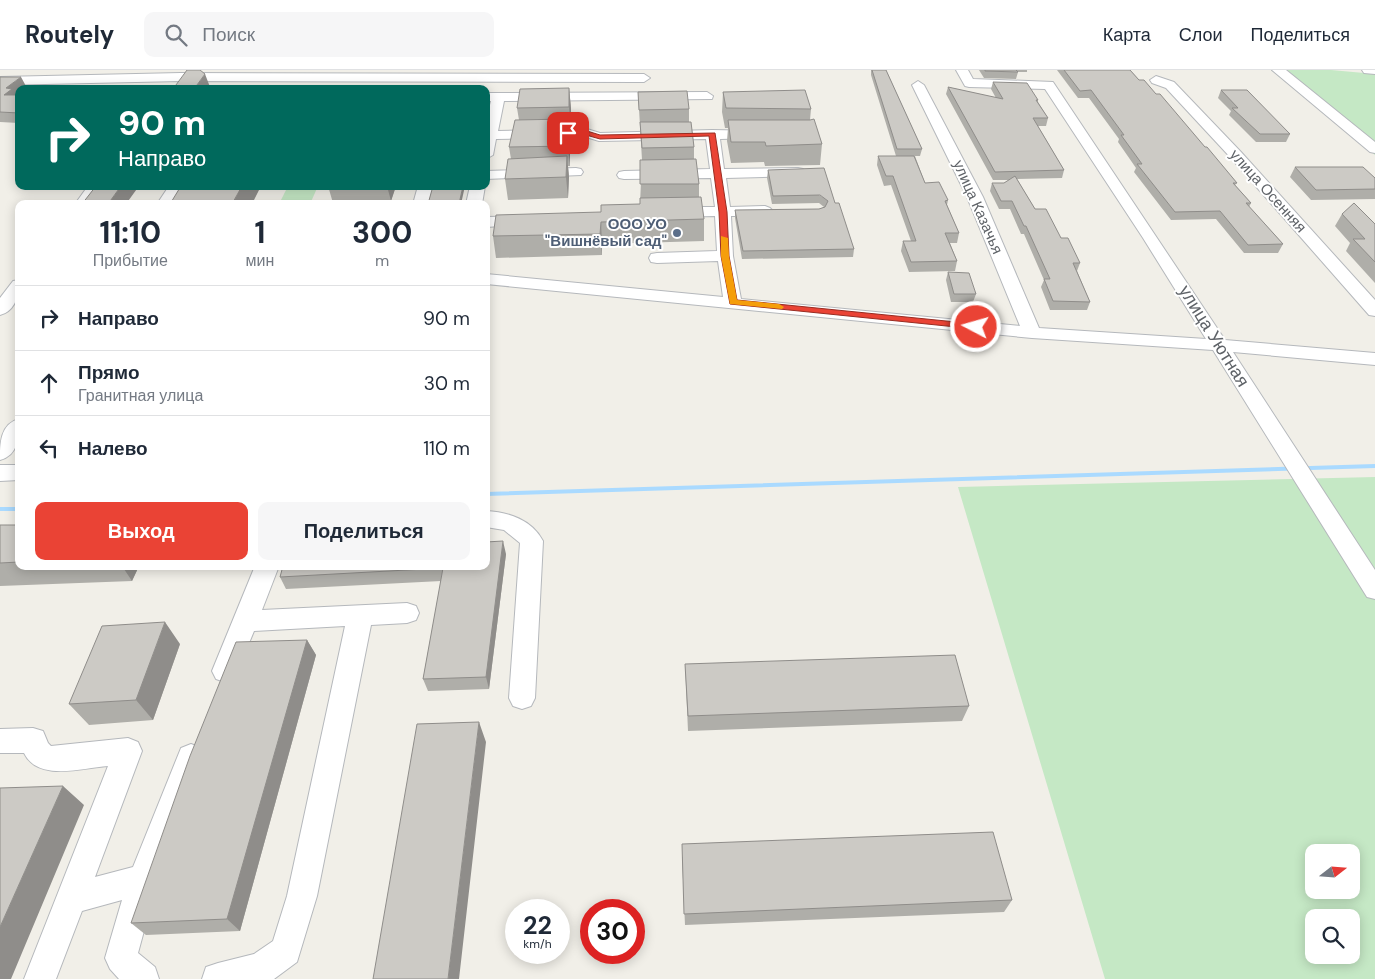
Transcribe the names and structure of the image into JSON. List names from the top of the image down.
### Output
{
  "streets": {
    "street": ["улица Осенняя", "улица Казачья", "улица Уютная"]
  },
  "places": ["ООО УО \"Вишнёвый сад\""],
  "north": "right",
  "page": {
    "header": "Routely",
    "search": "Поиск",
    "nav": ["Карта", "Слои", "Поделиться"],
    "turn": ["90 m", "Направо"],
    "eta": [
      "11:10",
      "Прибытие",
      "1",
      "мин",
      "300",
      "m"
    ],
    "list": [
      {
        "name": "Направо",
        "value": "90 m"
      },
      {
        "name": "Прямо",
        "note": "Гранитная улица",
        "value": "30 m"
      },
      {
        "name": "Налево",
        "value": "110 m"
      }
    ],
    "buttons": ["Выход", "Поделиться"],
    "speed": "22 km/h",
    "limit": "30"
  }
}
